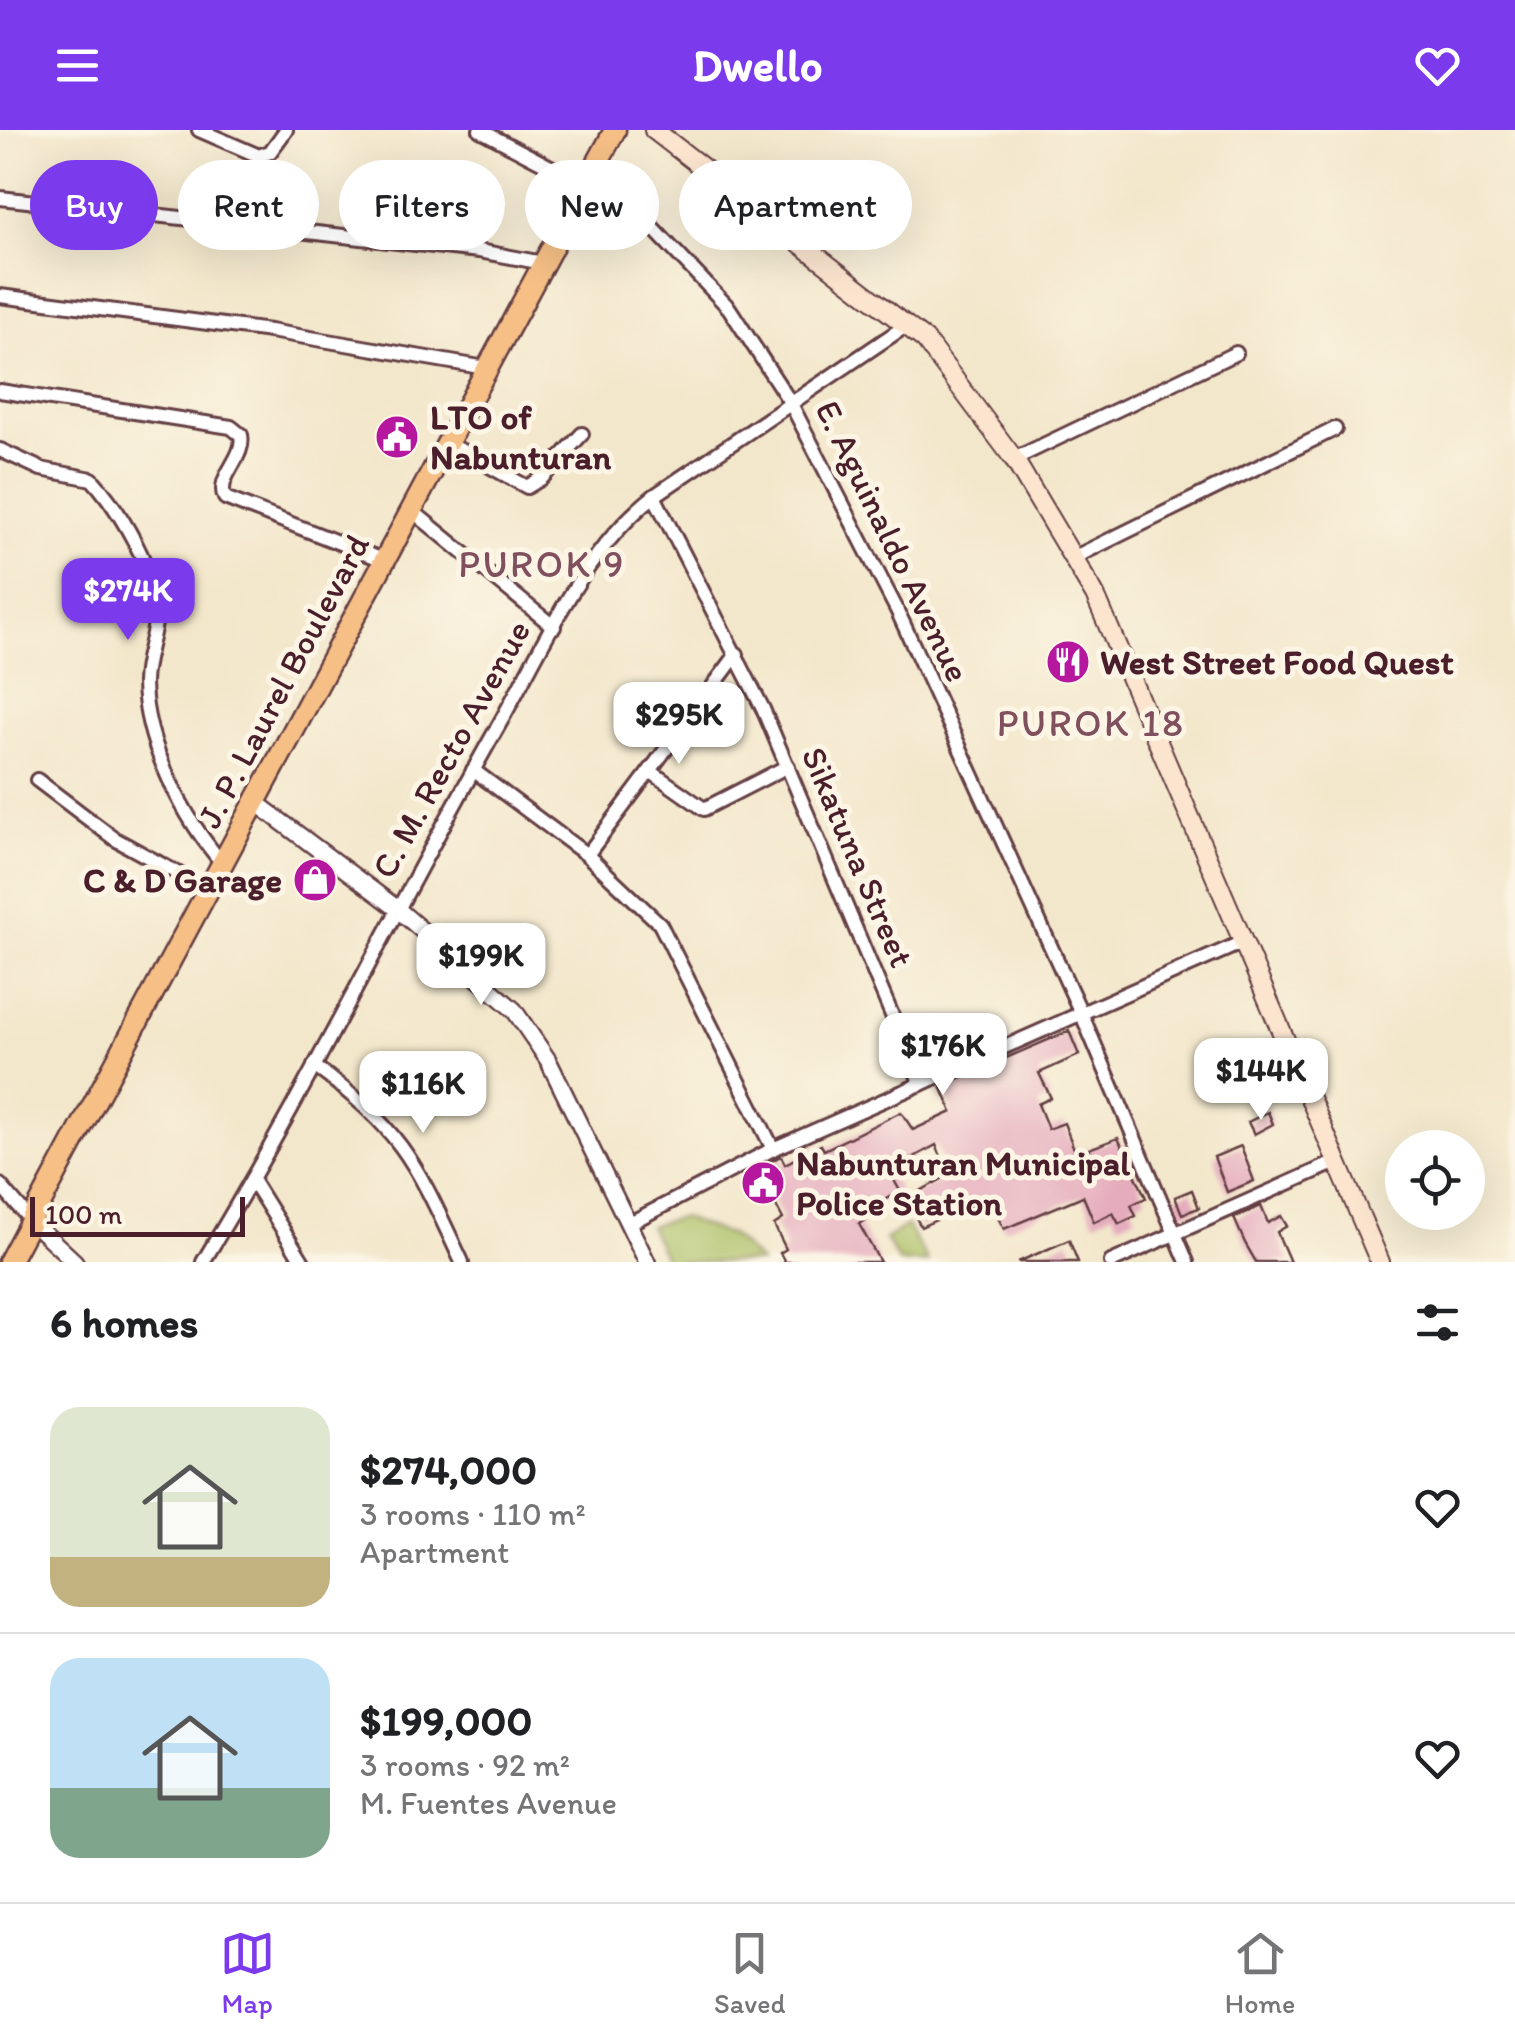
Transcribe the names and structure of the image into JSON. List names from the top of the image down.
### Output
{
  "streets": {
    "main road": ["J. P. Laurel Boulevard"],
    "street": ["E. Aguinaldo Avenue", "C. M. Recto Avenue", "Sikatuna Street"]
  },
  "crossings": [
    ["E. Aguinaldo Avenue", "C. M. Recto Avenue"],
    ["C. M. Recto Avenue", "Sikatuna Street"]
  ],
  "districts": ["PUROK 9", "PUROK 18"],
  "places": {
    "public building": ["LTO of Nabunturan", "Nabunturan Municipal Police Station"],
    "restaurant": ["West Street Food Quest"],
    "shop": ["C & D Garage"]
  },
  "scale_bar": "100 m",
  "page": {
    "header": "Dwello",
    "chip": [
      "Buy",
      "Rent",
      "Filters",
      "New",
      "Apartment"
    ],
    "price": [
      "$274K",
      "$295K",
      "$199K",
      "$176K",
      "$144K",
      "$116K"
    ],
    "scale": "100 m",
    "heading": "6 homes",
    "list": [
      {
        "name": "$274,000",
        "note": "3 rooms · 110 m² · Apartment"
      },
      {
        "name": "$199,000",
        "note": "3 rooms · 92 m² · M. Fuentes Avenue"
      }
    ],
    "tabs": ["Map", "Saved", "Home"]
  }
}
